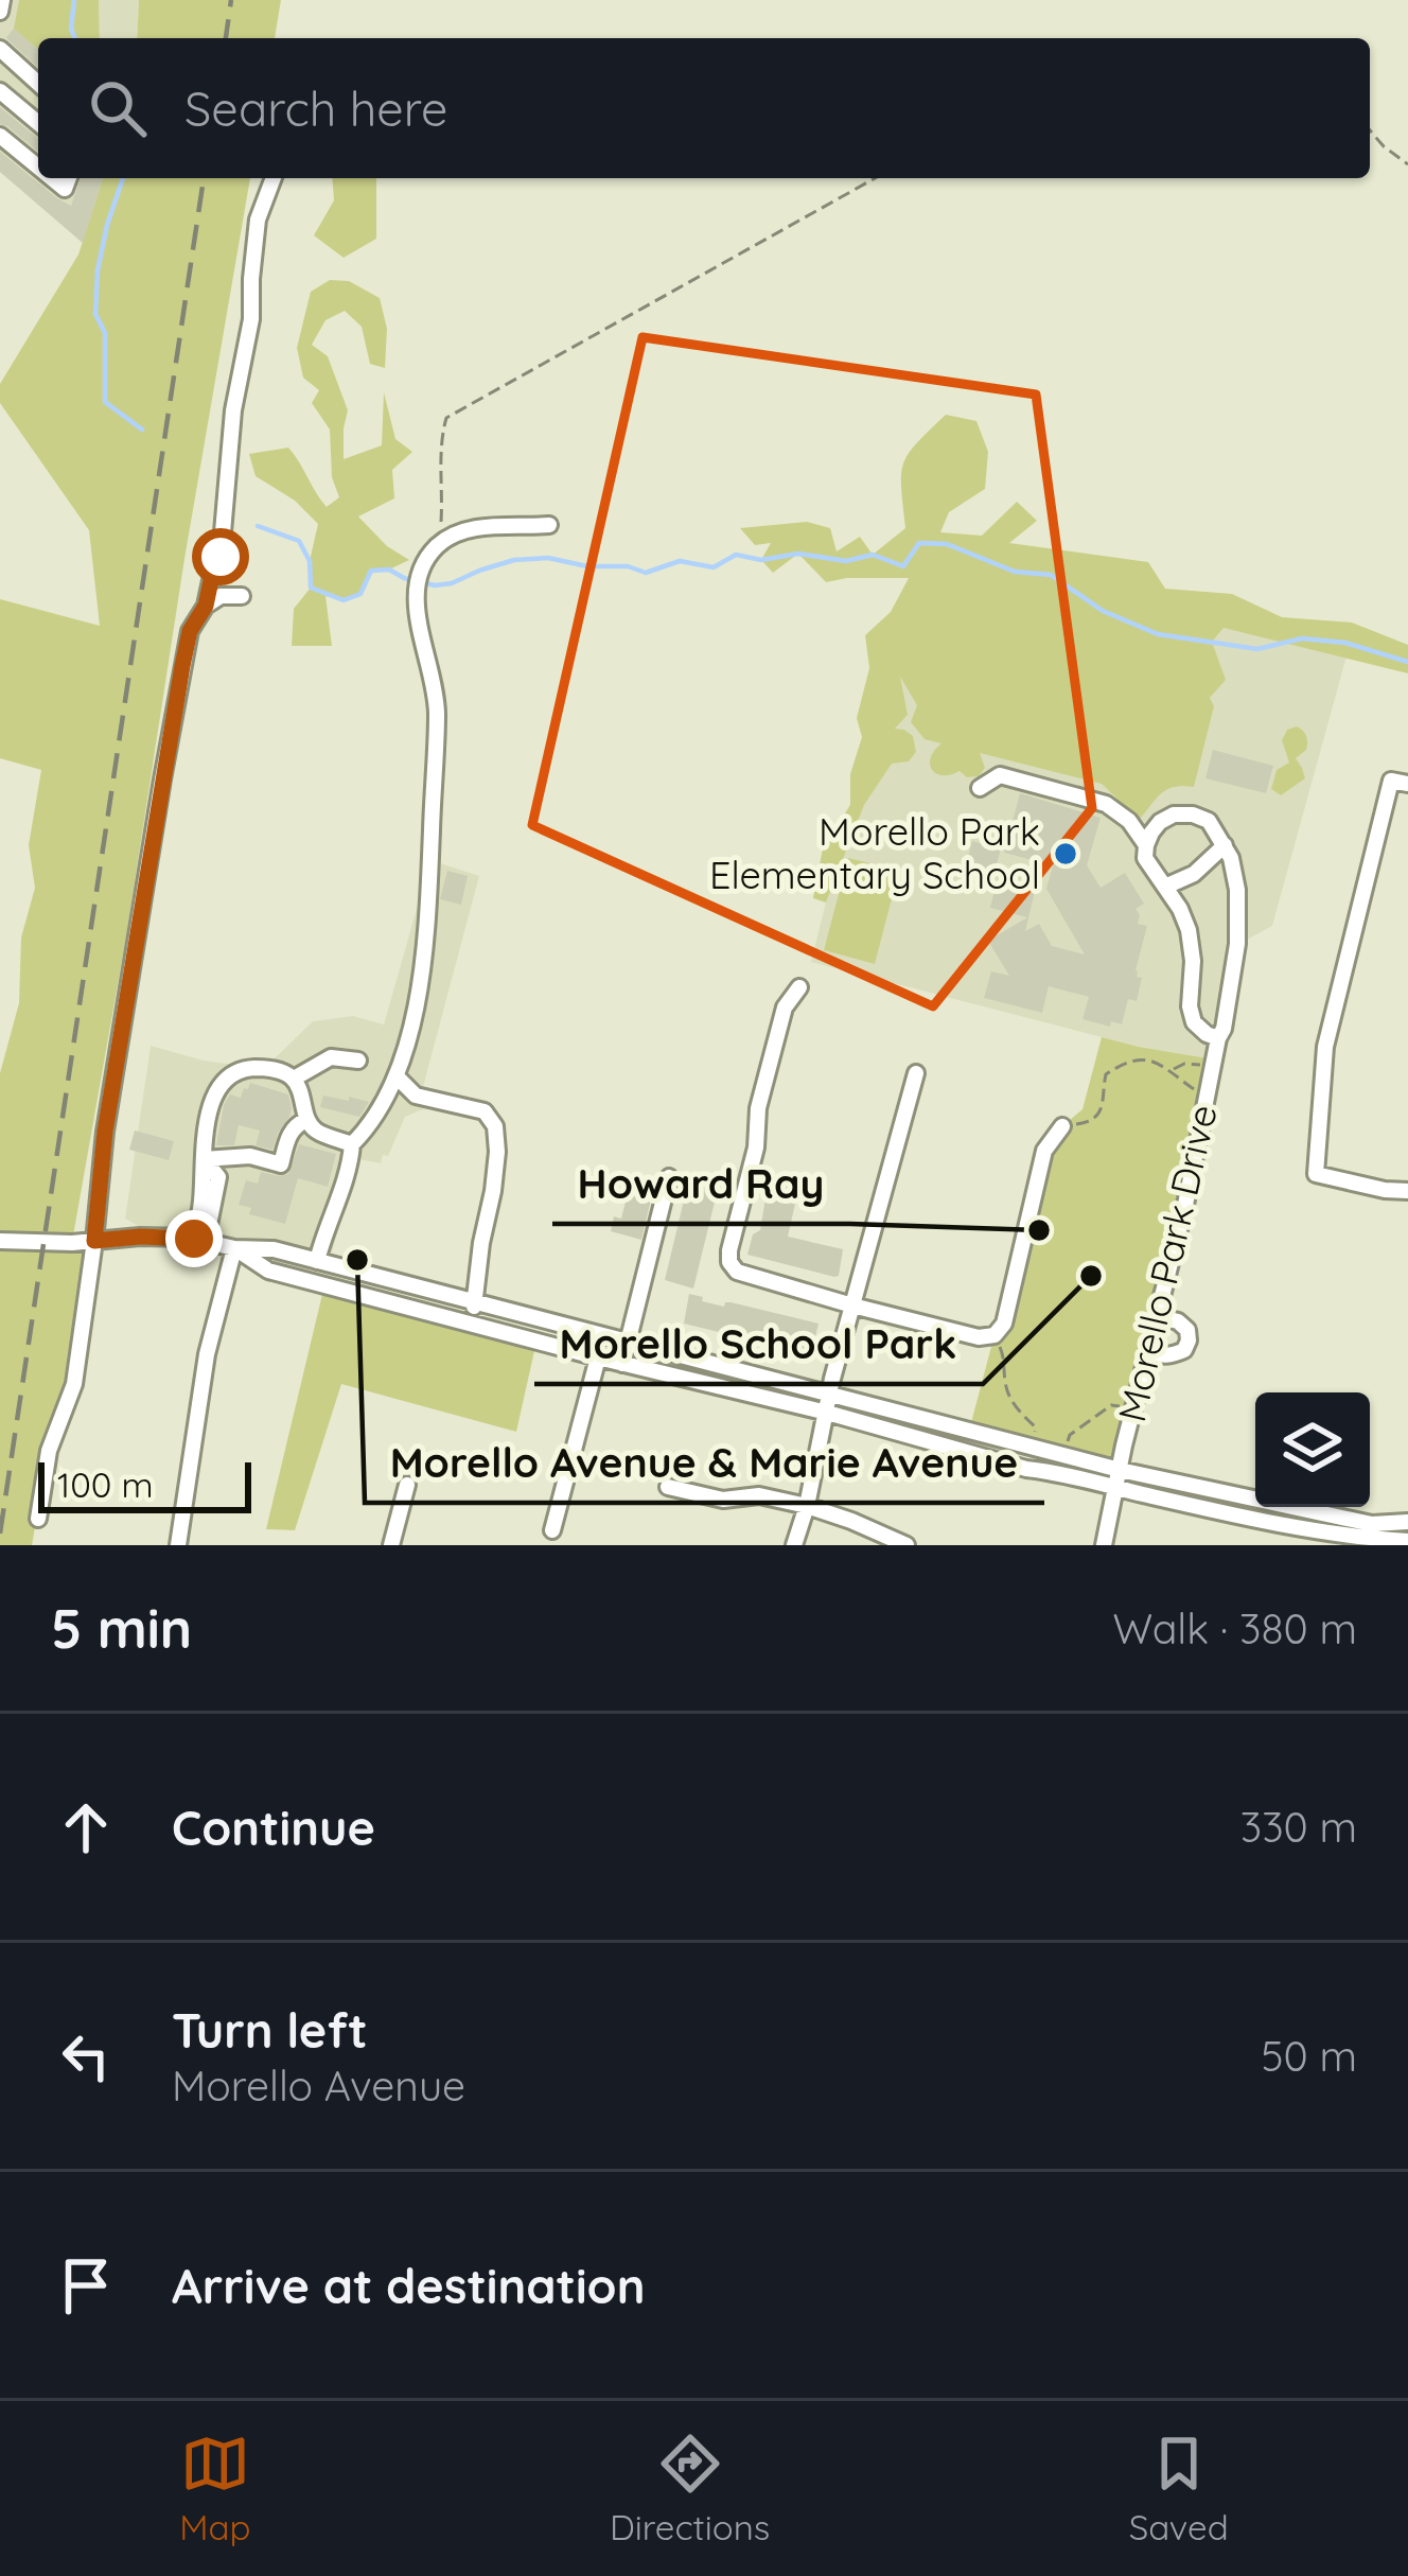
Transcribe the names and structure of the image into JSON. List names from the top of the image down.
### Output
{
  "streets": {
    "street": ["Morello Park Drive"]
  },
  "places": [
    "Morello Park Elementary School",
    "Howard Ray",
    "Morello Avenue & Marie Avenue",
    "Morello School Park"
  ],
  "scale_bar": "100 m",
  "page": {
    "search": "Search here",
    "scale": "100 m",
    "heading": ["5 min", "Walk · 380 m"],
    "list": [
      ["Continue", "330 m"],
      ["Turn left", "Morello Avenue", "50 m"],
      "Arrive at destination"
    ],
    "nav": ["Map", "Directions", "Saved"]
  }
}
